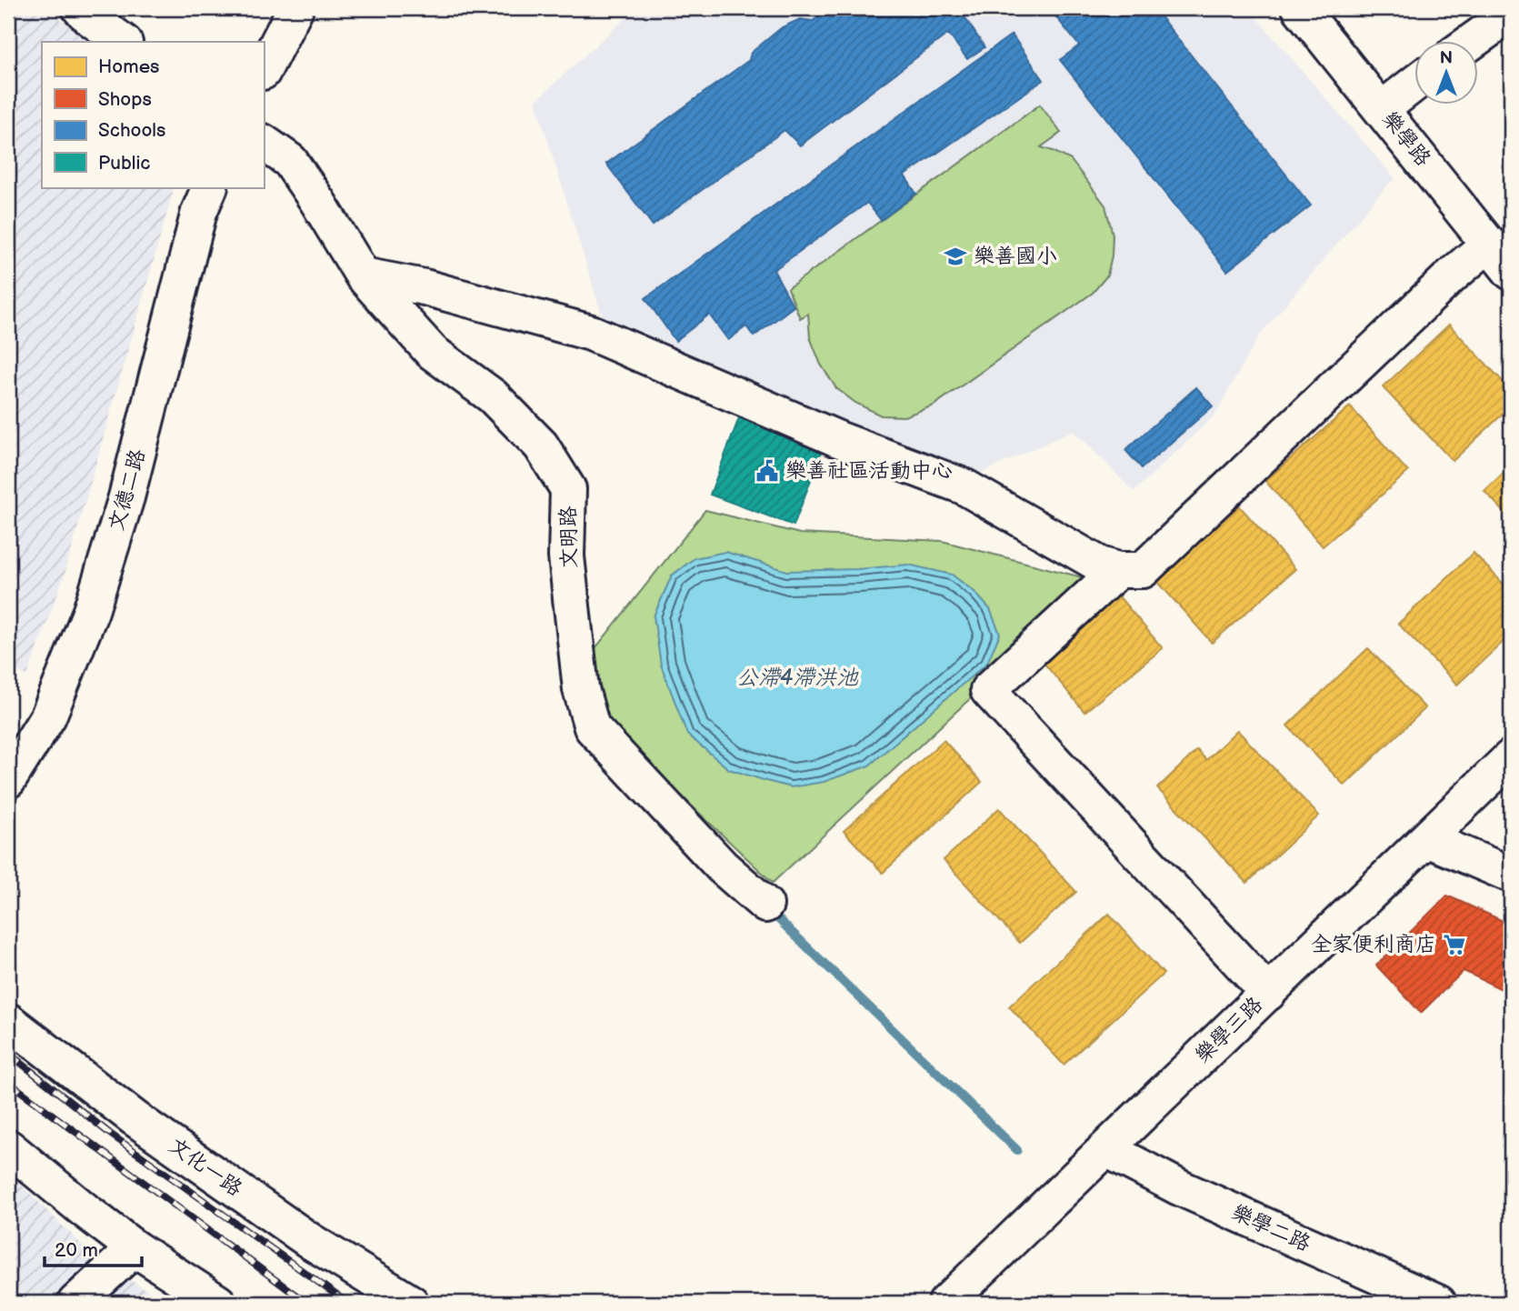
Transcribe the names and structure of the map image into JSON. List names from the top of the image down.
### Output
{
  "streets": {
    "street": [
      "樂學路",
      "文德二路",
      "文明路",
      "樂學三路",
      "文化一路",
      "樂學二路"
    ]
  },
  "crossings": [
    ["樂學三路", "樂學二路"]
  ],
  "water": ["公滯4滯洪池"],
  "places": {
    "school or university": ["樂善國小"],
    "public building": ["樂善社區活動中心"],
    "supermarket": ["全家便利商店"]
  },
  "legend": [
    "Homes",
    "Shops",
    "Schools",
    "Public"
  ],
  "scale_bar": "20 m",
  "north": "top"
}
